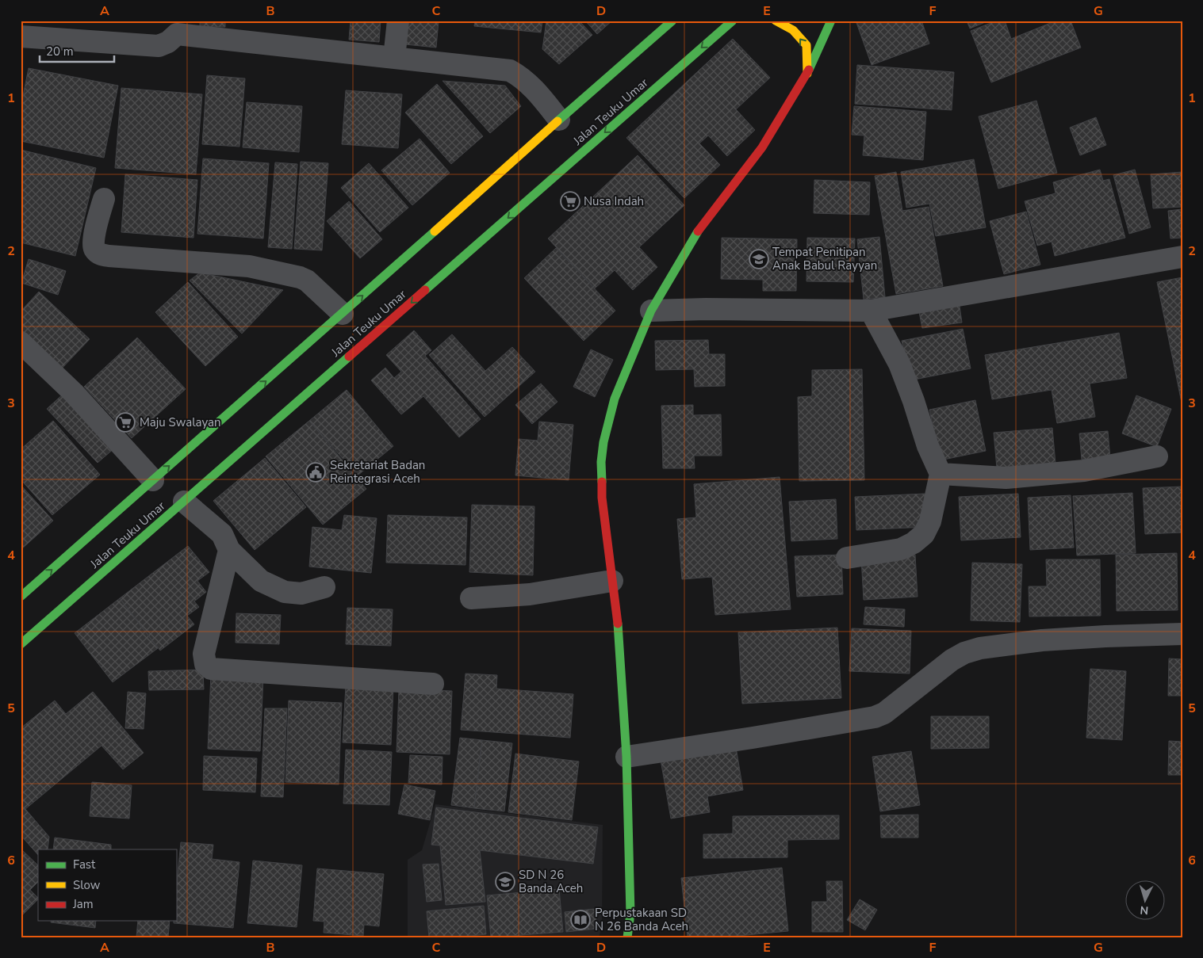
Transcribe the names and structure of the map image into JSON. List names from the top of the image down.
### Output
{
  "streets": {
    "main road": ["Jalan Teuku Umar"]
  },
  "places": {
    "supermarket": ["Nusa Indah", "Maju Swalayan"],
    "school or university": ["Tempat Penitipan Anak Babul Rayyan", "SD N 26 Banda Aceh"],
    "public building": ["Sekretariat Badan Reintegrasi Aceh"],
    "library": ["Perpustakaan SD N 26 Banda Aceh"]
  },
  "legend": ["Fast", "Slow", "Jam"],
  "scale_bar": "20 m",
  "north": "bottom",
  "grid": {
    "columns": [
      "A",
      "B",
      "C",
      "D",
      "E",
      "F",
      "G"
    ],
    "rows": [
      "1",
      "2",
      "3",
      "4",
      "5",
      "6"
    ]
  }
}
